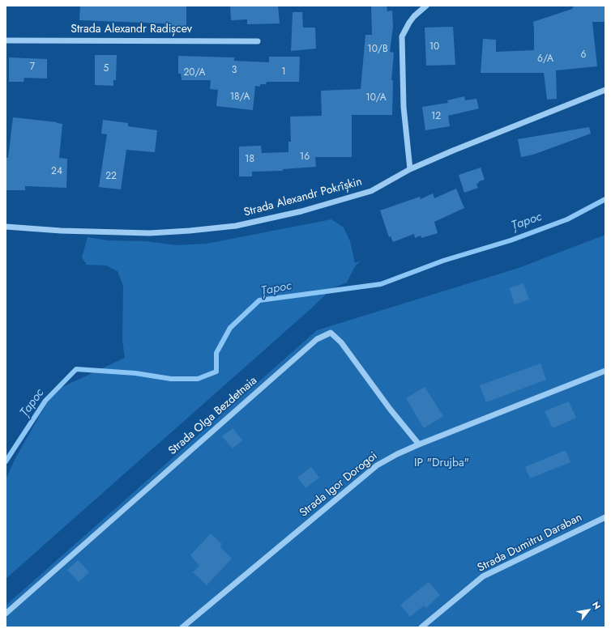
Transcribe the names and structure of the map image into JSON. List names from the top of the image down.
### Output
{
  "streets": {
    "street": [
      "Strada Alexandr Radișcev",
      "Strada Alexandr Pokrîșkin",
      "Strada Olga Bezdetnaia",
      "Strada Igor Dorogoi",
      "Strada Dumitru Daraban"
    ]
  },
  "crossings": [
    ["Strada Olga Bezdetnaia", "Strada Igor Dorogoi"]
  ],
  "water": ["Țapoc"],
  "parks": ["IP \"Drujba\""],
  "house_numbers": [
    "10",
    "10/B",
    "6",
    "6/A",
    "7",
    "5",
    "3",
    "1",
    "20/A",
    "18/A",
    "10/A",
    "12",
    "16",
    "18",
    "24",
    "22"
  ],
  "north": "top right"
}
